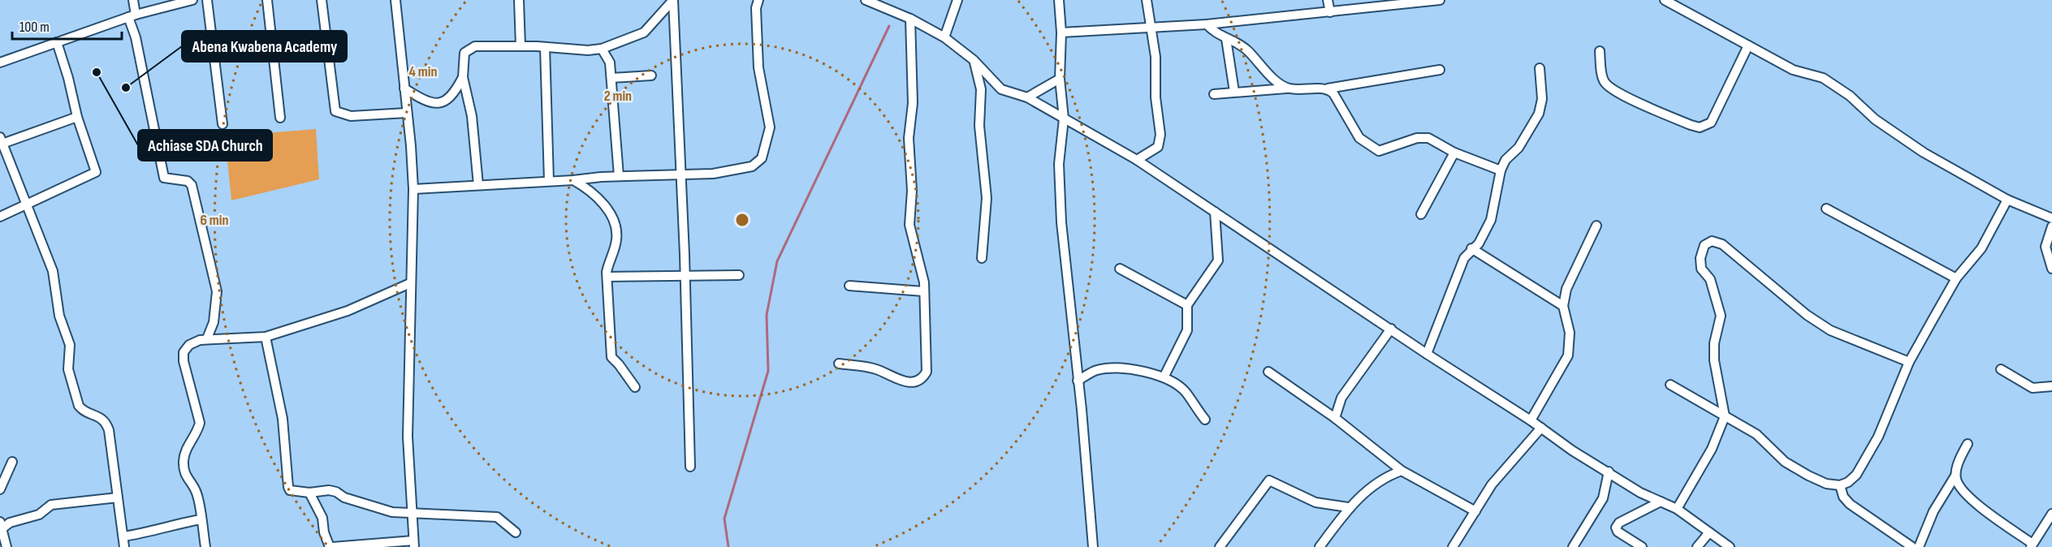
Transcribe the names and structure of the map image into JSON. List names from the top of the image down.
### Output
{
  "places": ["Achiase SDA Church", "Abena Kwabena Academy"],
  "scale_bar": "100 m",
  "rings": ["4 min", "2 min", "6 min"]
}
